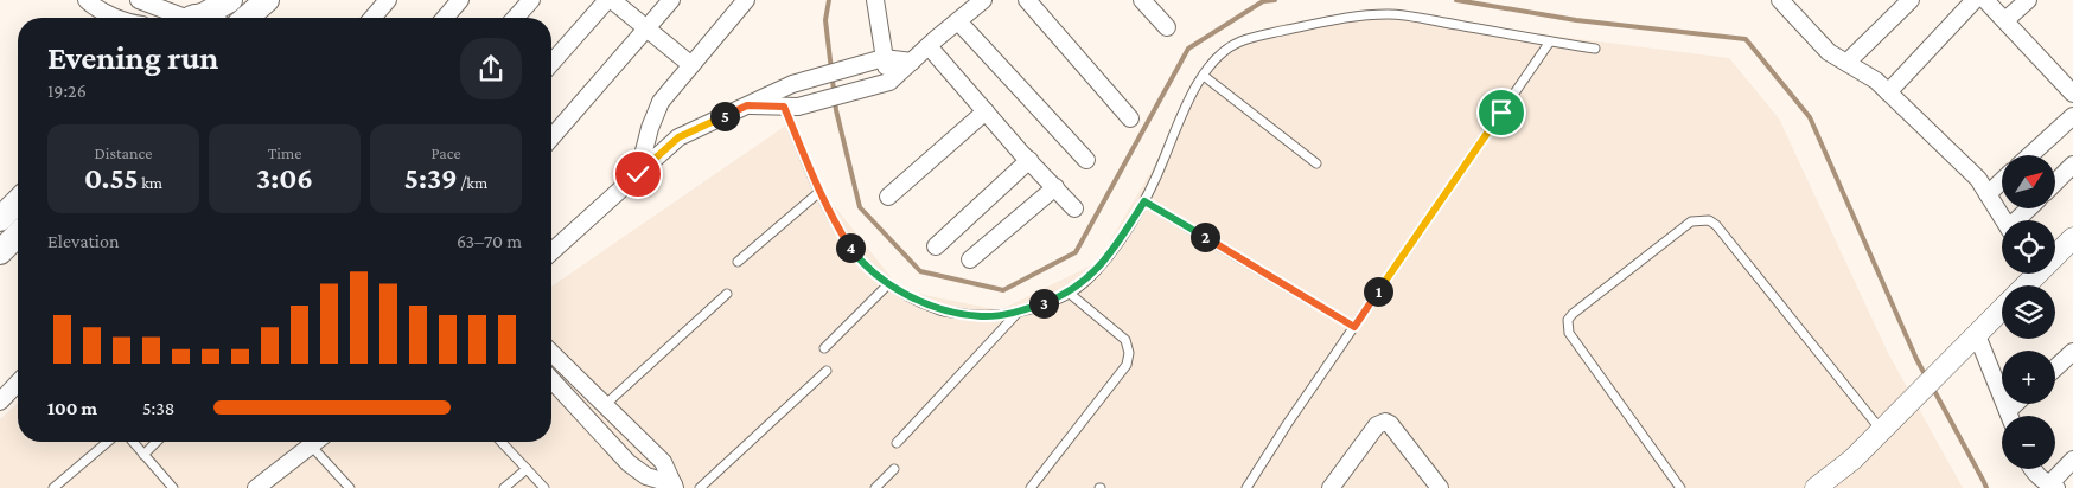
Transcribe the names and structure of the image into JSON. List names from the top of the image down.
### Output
{
  "north": "top right",
  "page": {
    "heading": ["Evening run", "19:26"],
    "pins": [
      "5",
      "2",
      "4",
      "1",
      "3"
    ],
    "stats": [
      ["Distance", "0.55 km"],
      ["Time", "3:06"],
      ["Pace", "5:39 /km"]
    ],
    "map_buttons": ["+", "−"],
    "chart": ["Elevation", "63–70 m"],
    "list": [
      {
        "name": "100 m",
        "note": "5:38"
      }
    ]
  }
}
